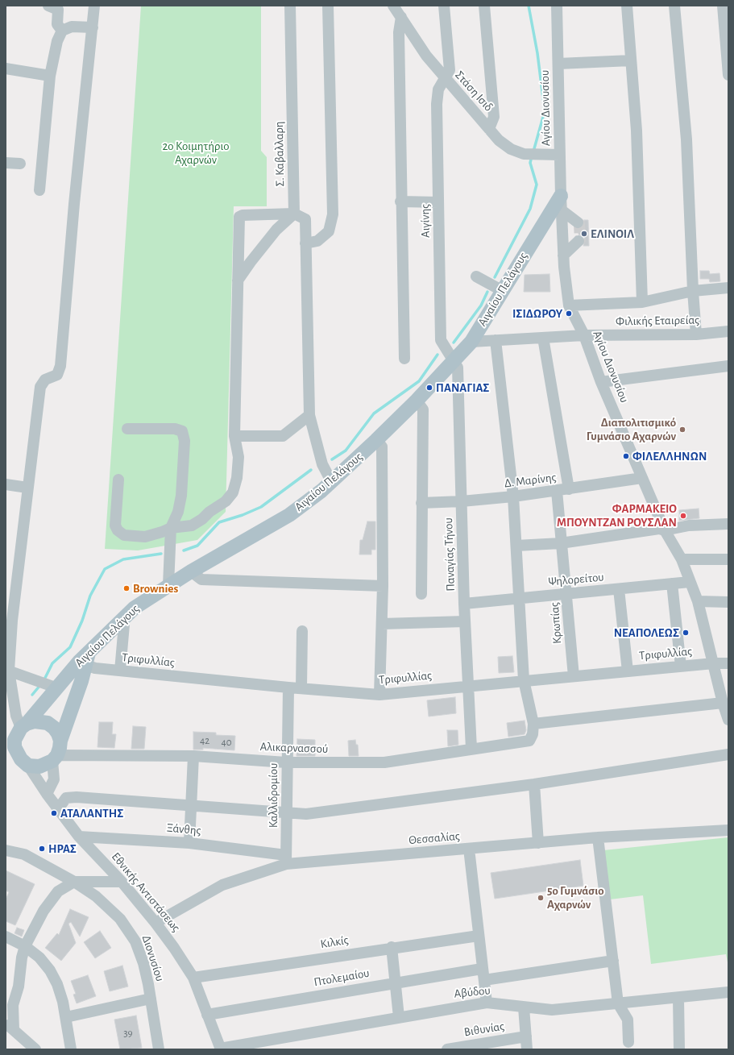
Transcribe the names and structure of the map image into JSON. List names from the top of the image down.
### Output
{
  "streets": {
    "main road": ["Αιγαίου Πελάγους"],
    "street": [
      "Στάση Ισιδ",
      "Αγίου Διονυσίου",
      "Σ. Καβαλλαρη",
      "Αιγίνης",
      "Φιλικής Εταιρείας",
      "Δ. Μαρίνης",
      "Παναγίας Τήνου",
      "Ψηλορείτου",
      "Κρωπίας",
      "Τριφυλλίας",
      "Αλικαρνασσού",
      "Καλλιδρομίου",
      "Ξάνθης",
      "Θεσσαλίας",
      "Εθνικής Αντιστάσεως",
      "Κιλκίς",
      "Διονυσίου",
      "Πτολεμαίου",
      "Αβύδου",
      "Βιθυνίας"
    ]
  },
  "crossings": [
    ["Στάση Ισιδ", "Αγίου Διονυσίου"],
    ["Στάση Ισιδ", "Αιγίνης"],
    ["Αγίου Διονυσίου", "Αιγαίου Πελάγους"],
    ["Αγίου Διονυσίου", "Φιλικής Εταιρείας"],
    ["Αγίου Διονυσίου", "Δ. Μαρίνης"],
    ["Αγίου Διονυσίου", "Ψηλορείτου"],
    ["Αγίου Διονυσίου", "Τριφυλλίας"],
    ["Αιγίνης", "Αιγαίου Πελάγους"],
    ["Αιγίνης", "Παναγίας Τήνου"],
    ["Αιγαίου Πελάγους", "Φιλικής Εταιρείας"],
    ["Αιγαίου Πελάγους", "Παναγίας Τήνου"],
    ["Αιγαίου Πελάγους", "Τριφυλλίας"],
    ["Αιγαίου Πελάγους", "Αλικαρνασσού"],
    ["Αιγαίου Πελάγους", "Εθνικής Αντιστάσεως"],
    ["Δ. Μαρίνης", "Παναγίας Τήνου"],
    ["Δ. Μαρίνης", "Κρωπίας"],
    ["Παναγίας Τήνου", "Ψηλορείτου"],
    ["Παναγίας Τήνου", "Τριφυλλίας"],
    ["Παναγίας Τήνου", "Αλικαρνασσού"],
    ["Ψηλορείτου", "Κρωπίας"],
    ["Κρωπίας", "Τριφυλλίας"],
    ["Τριφυλλίας", "Καλλιδρομίου"],
    ["Αλικαρνασσού", "Καλλιδρομίου"],
    ["Αλικαρνασσού", "Εθνικής Αντιστάσεως"],
    ["Καλλιδρομίου", "Ξάνθης"],
    ["Καλλιδρομίου", "Θεσσαλίας"],
    ["Ξάνθης", "Θεσσαλίας"],
    ["Ξάνθης", "Εθνικής Αντιστάσεως"],
    ["Θεσσαλίας", "Εθνικής Αντιστάσεως"],
    ["Εθνικής Αντιστάσεως", "Κιλκίς"],
    ["Εθνικής Αντιστάσεως", "Πτολεμαίου"],
    ["Εθνικής Αντιστάσεως", "Αβύδου"]
  ],
  "parks": ["2ο Κοιμητήριο Αχαρνών"],
  "places": [
    "ΕΛΙΝΟΙΛ",
    "ΙΣΙΔΩΡΟΥ",
    "ΠΑΝΑΓΙΑΣ",
    "Διαπολιτισμικό Γυμνάσιο Αχαρνών",
    "ΦΙΛΕΛΛΗΝΩΝ",
    "ΦΑΡΜΑΚΕΙΟ ΜΠΟΥΝΤΖΑΝ ΡΟΥΣΛΑΝ",
    "Brownies",
    "ΝΕΑΠΟΛΕΩΣ",
    "ΑΤΑΛΑΝΤΗΣ",
    "ΗΡΑΣ",
    "5ο Γυμνάσιο Αχαρνών"
  ],
  "house_numbers": ["42", "40", "39"]
}
